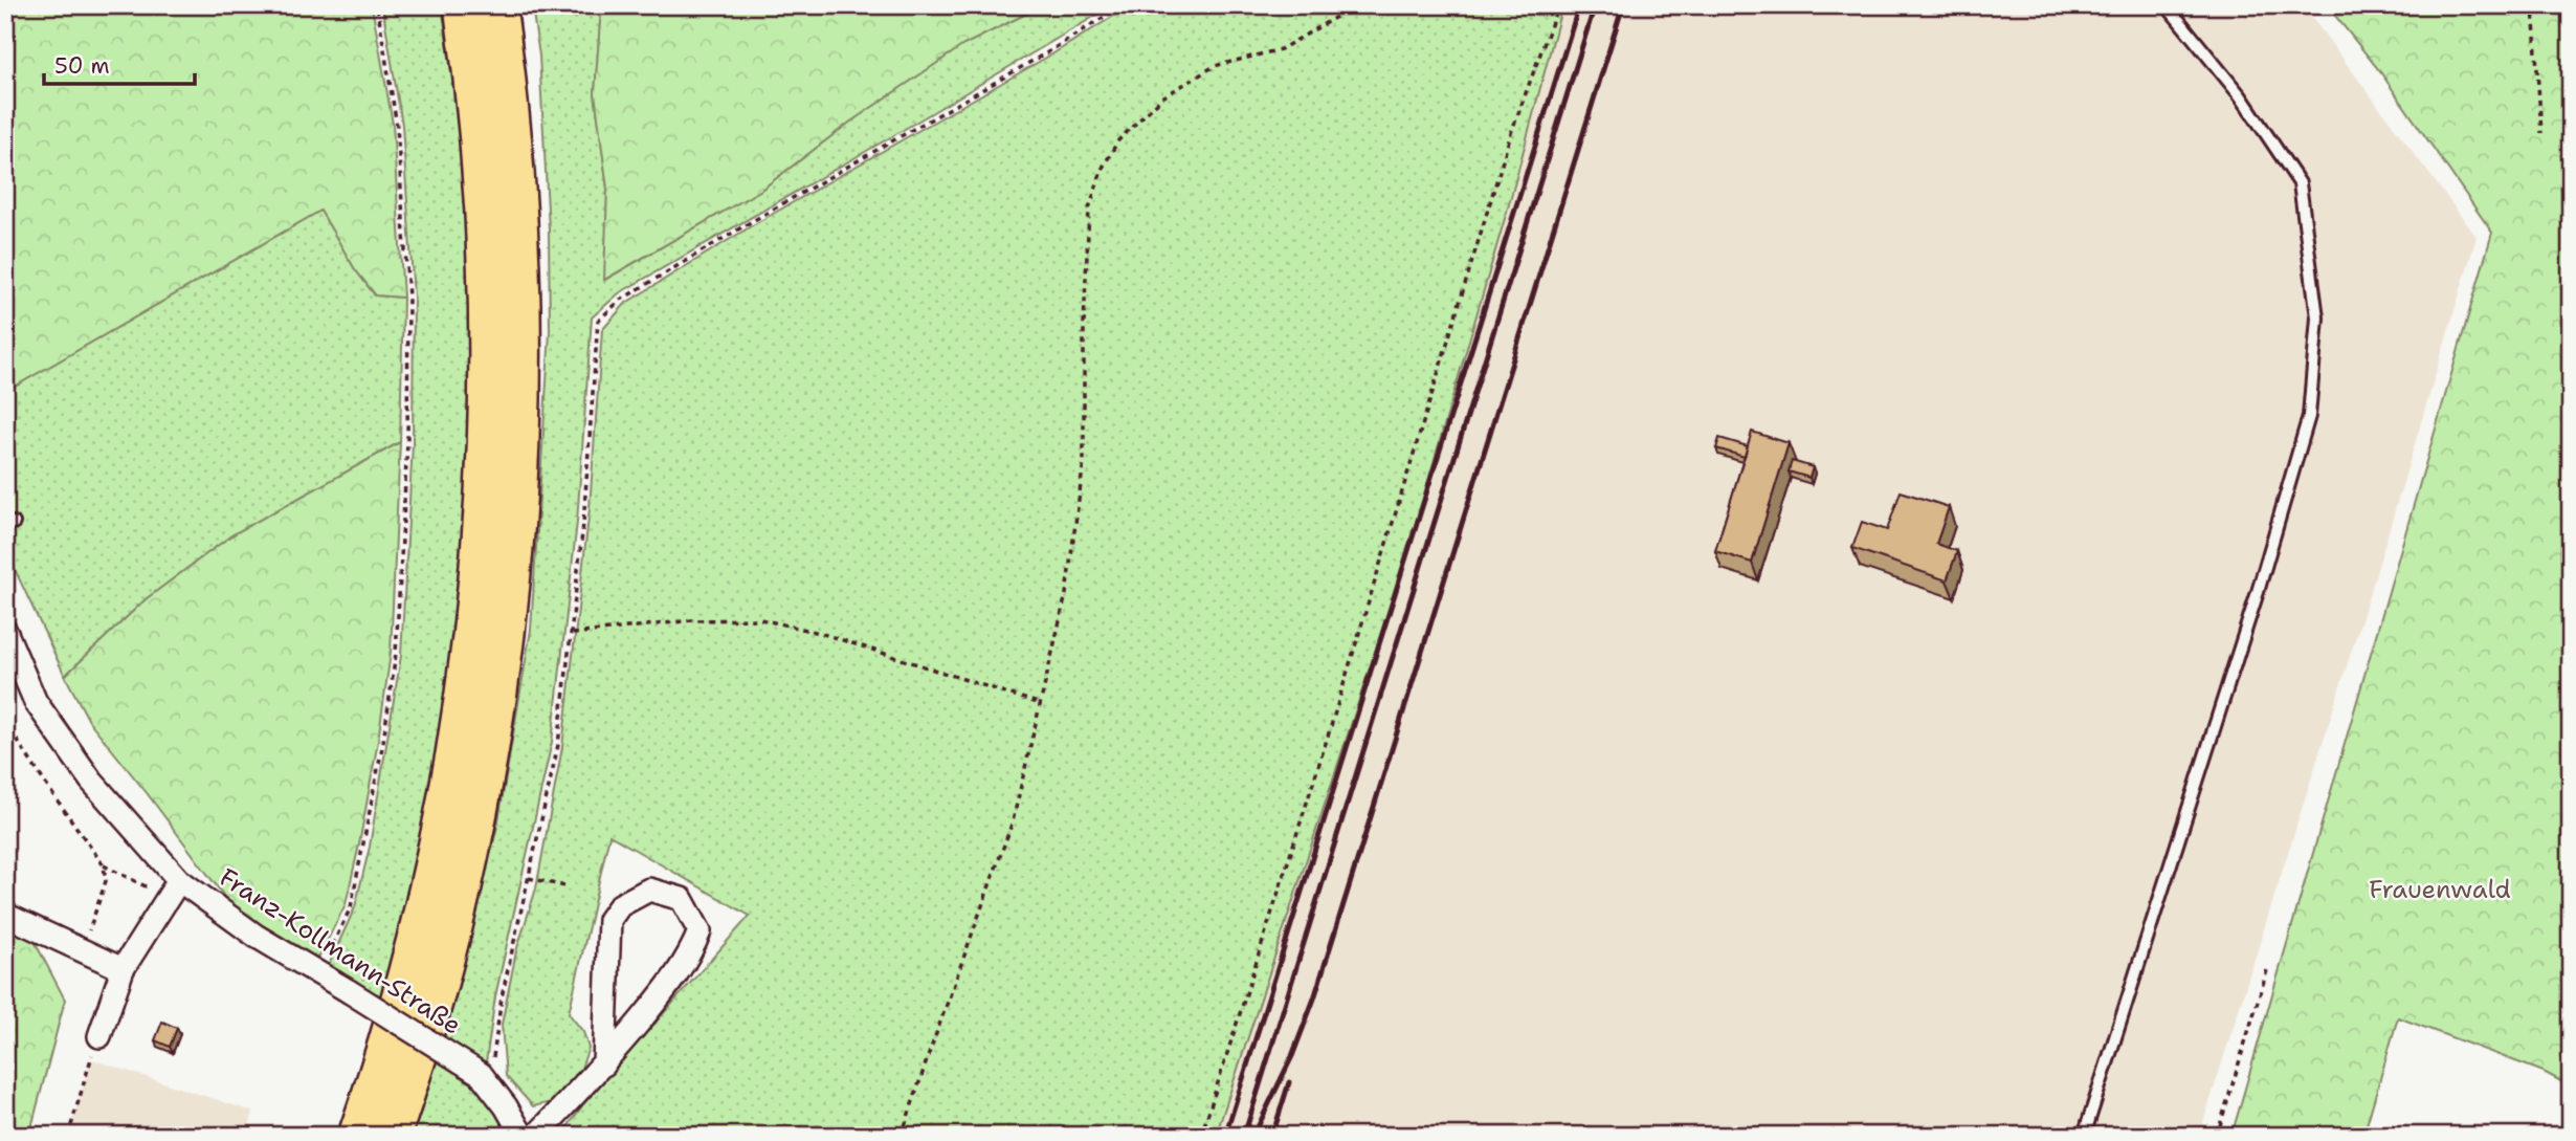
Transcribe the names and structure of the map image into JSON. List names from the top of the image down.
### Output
{
  "streets": {
    "street": ["Franz-Kollmann-Straße"]
  },
  "parks": ["Frauenwald"],
  "scale_bar": "50 m"
}
